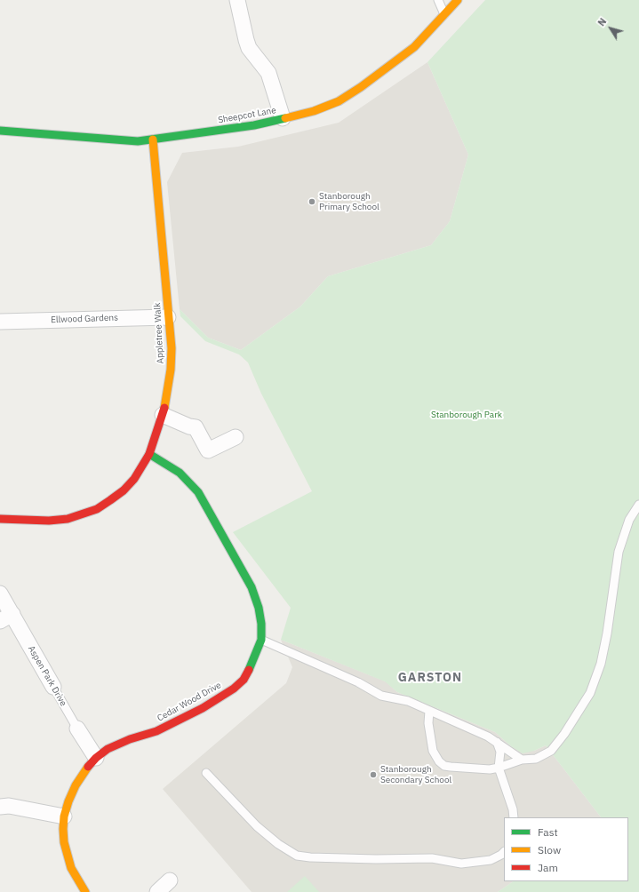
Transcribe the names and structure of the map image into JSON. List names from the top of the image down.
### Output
{
  "streets": {
    "street": [
      "Sheepcot Lane",
      "Ellwood Gardens",
      "Appletree Walk",
      "Aspen Park Drive",
      "Cedar Wood Drive"
    ]
  },
  "crossings": [
    ["Sheepcot Lane", "Appletree Walk"],
    ["Ellwood Gardens", "Appletree Walk"],
    ["Appletree Walk", "Cedar Wood Drive"],
    ["Aspen Park Drive", "Cedar Wood Drive"]
  ],
  "districts": ["GARSTON"],
  "parks": ["Stanborough Park"],
  "places": ["Stanborough Primary School", "Stanborough Secondary School"],
  "legend": ["Fast", "Slow", "Jam"],
  "north": "top left"
}
